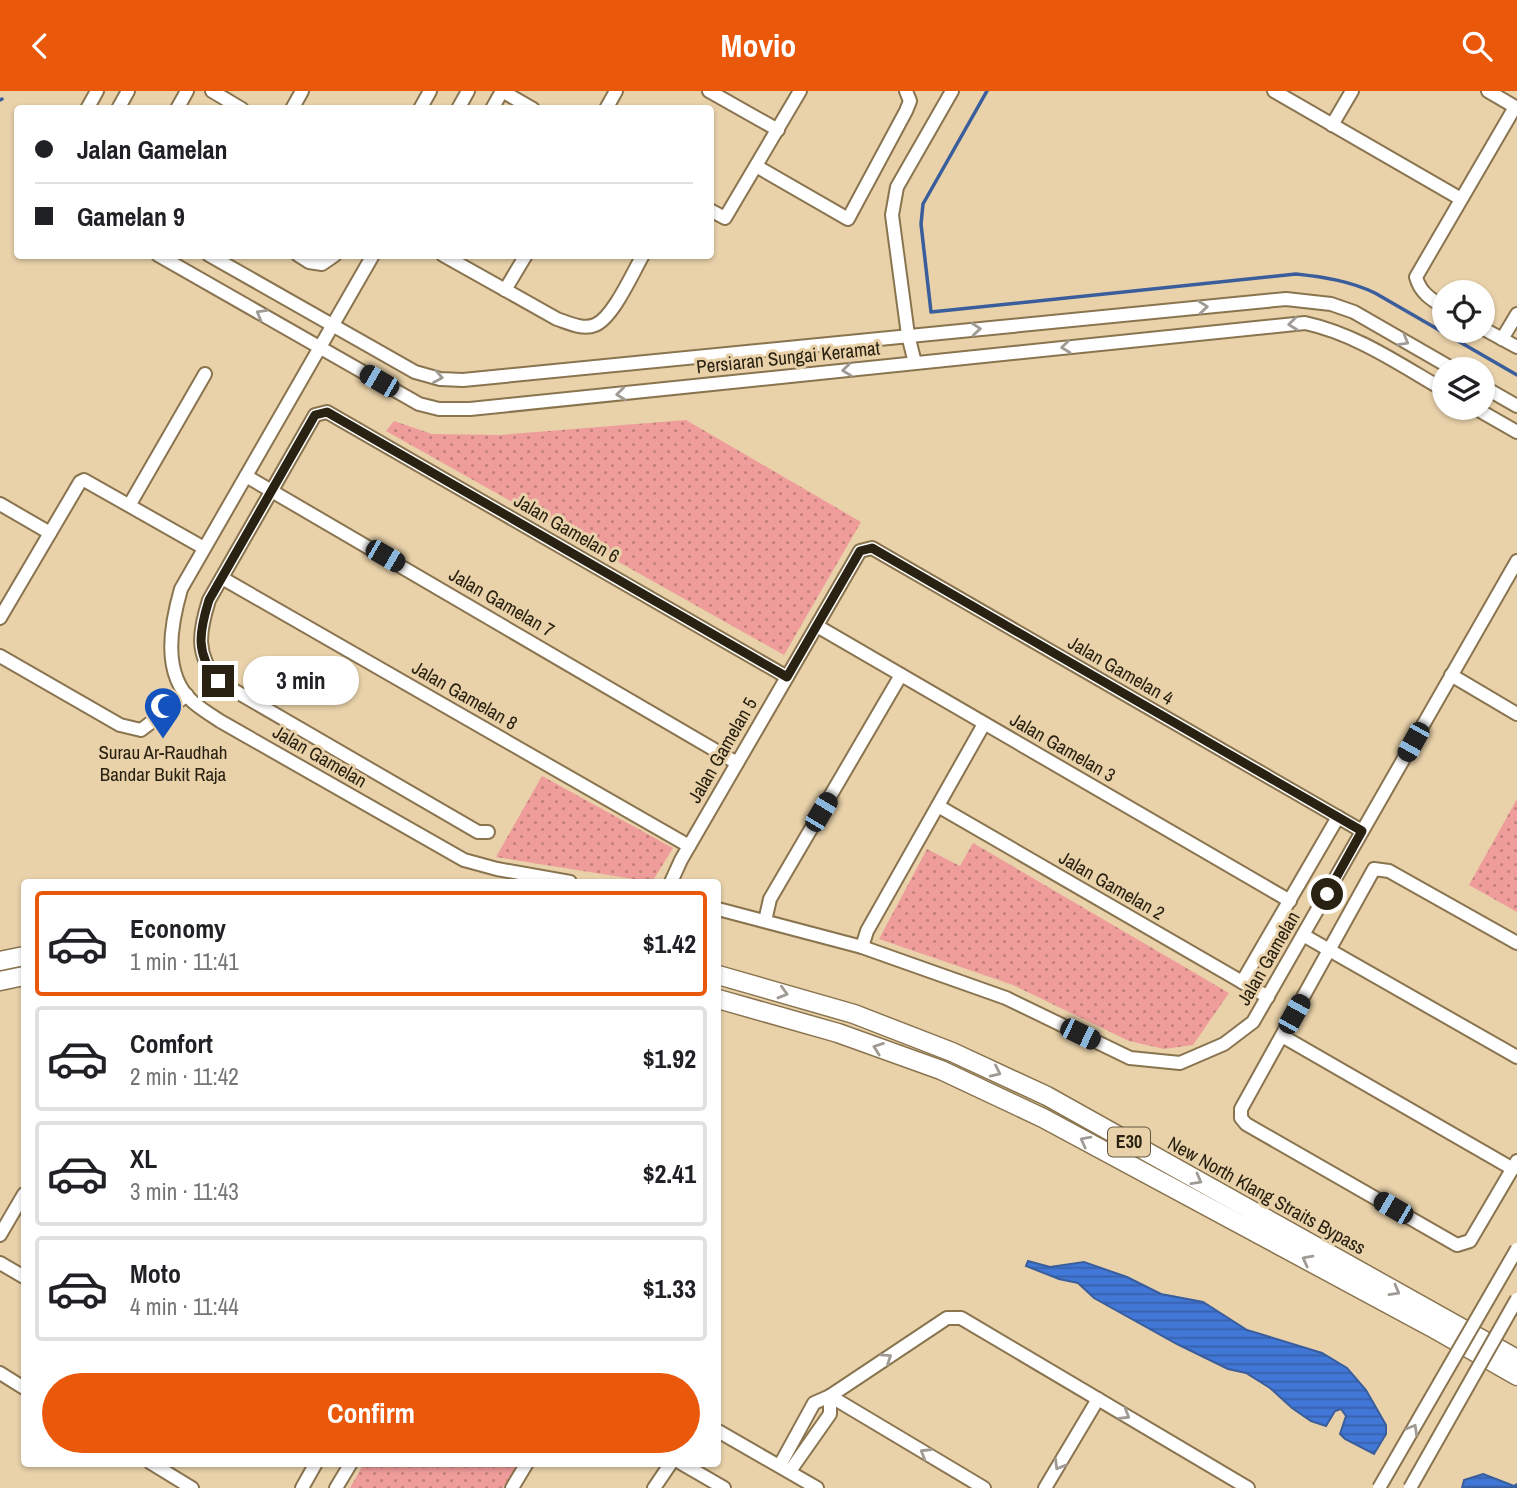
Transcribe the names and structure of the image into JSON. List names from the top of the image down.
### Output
{
  "streets": {
    "highway": ["E30", "New North Klang Straits Bypass"],
    "street": [
      "Persiaran Sungai Keramat",
      "Jalan Gamelan 6",
      "Jalan Gamelan 7",
      "Jalan Gamelan 4",
      "Jalan Gamelan 8",
      "Jalan Gamelan 3",
      "Jalan Gamelan 5",
      "Jalan Gamelan",
      "Jalan Gamelan 2"
    ]
  },
  "crossings": [
    ["Persiaran Sungai Keramat", "Jalan Gamelan"],
    ["Jalan Gamelan 6", "Jalan Gamelan 7"],
    ["Jalan Gamelan 6", "Jalan Gamelan 5"],
    ["Jalan Gamelan 7", "Jalan Gamelan 5"],
    ["Jalan Gamelan 7", "Jalan Gamelan"],
    ["Jalan Gamelan 4", "Jalan Gamelan 5"],
    ["Jalan Gamelan 4", "Jalan Gamelan"],
    ["Jalan Gamelan 8", "Jalan Gamelan 5"],
    ["Jalan Gamelan 3", "Jalan Gamelan 5"],
    ["Jalan Gamelan", "Jalan Gamelan 2"]
  ],
  "places": {
    "mosque": ["Surau Ar-Raudhah Bandar Bukit Raja"]
  },
  "page": {
    "header": "Movio",
    "banner": ["Jalan Gamelan", "Gamelan 9"],
    "bubble": "3 min",
    "list": [
      {
        "name": "Economy",
        "note": "1 min · 11:41",
        "value": "$1.42"
      },
      {
        "name": "Comfort",
        "note": "2 min · 11:42",
        "value": "$1.92"
      },
      {
        "name": "XL",
        "note": "3 min · 11:43",
        "value": "$2.41"
      },
      {
        "name": "Moto",
        "note": "4 min · 11:44",
        "value": "$1.33"
      }
    ],
    "buttons": "Confirm"
  }
}
